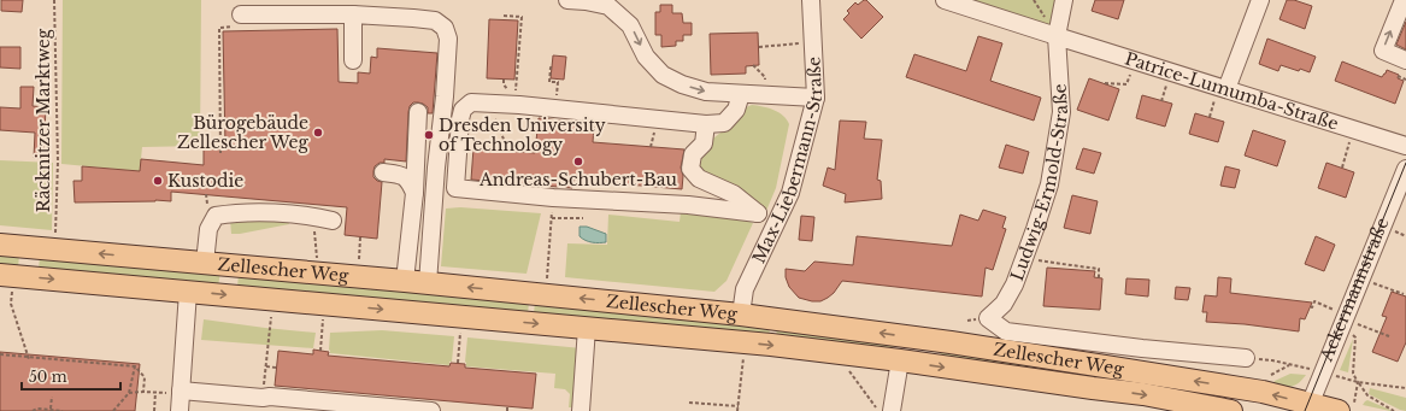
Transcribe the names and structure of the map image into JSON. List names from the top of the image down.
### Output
{
  "streets": {
    "main road": ["Zellescher Weg"],
    "street": [
      "Patrice-Lumumba-Straße",
      "Max-Liebermann-Straße",
      "Ludwig-Ermold-Straße",
      "Ackermannstraße"
    ],
    "path": ["Räcknitzer Marktweg"]
  },
  "crossings": [
    ["Patrice-Lumumba-Straße", "Ludwig-Ermold-Straße"],
    ["Max-Liebermann-Straße", "Zellescher Weg"],
    ["Ludwig-Ermold-Straße", "Zellescher Weg"],
    ["Zellescher Weg", "Ackermannstraße"]
  ],
  "places": [
    "Bürogebäude Zellescher Weg",
    "Dresden University of Technology",
    "Andreas-Schubert-Bau",
    "Kustodie"
  ],
  "scale_bar": "50 m"
}
